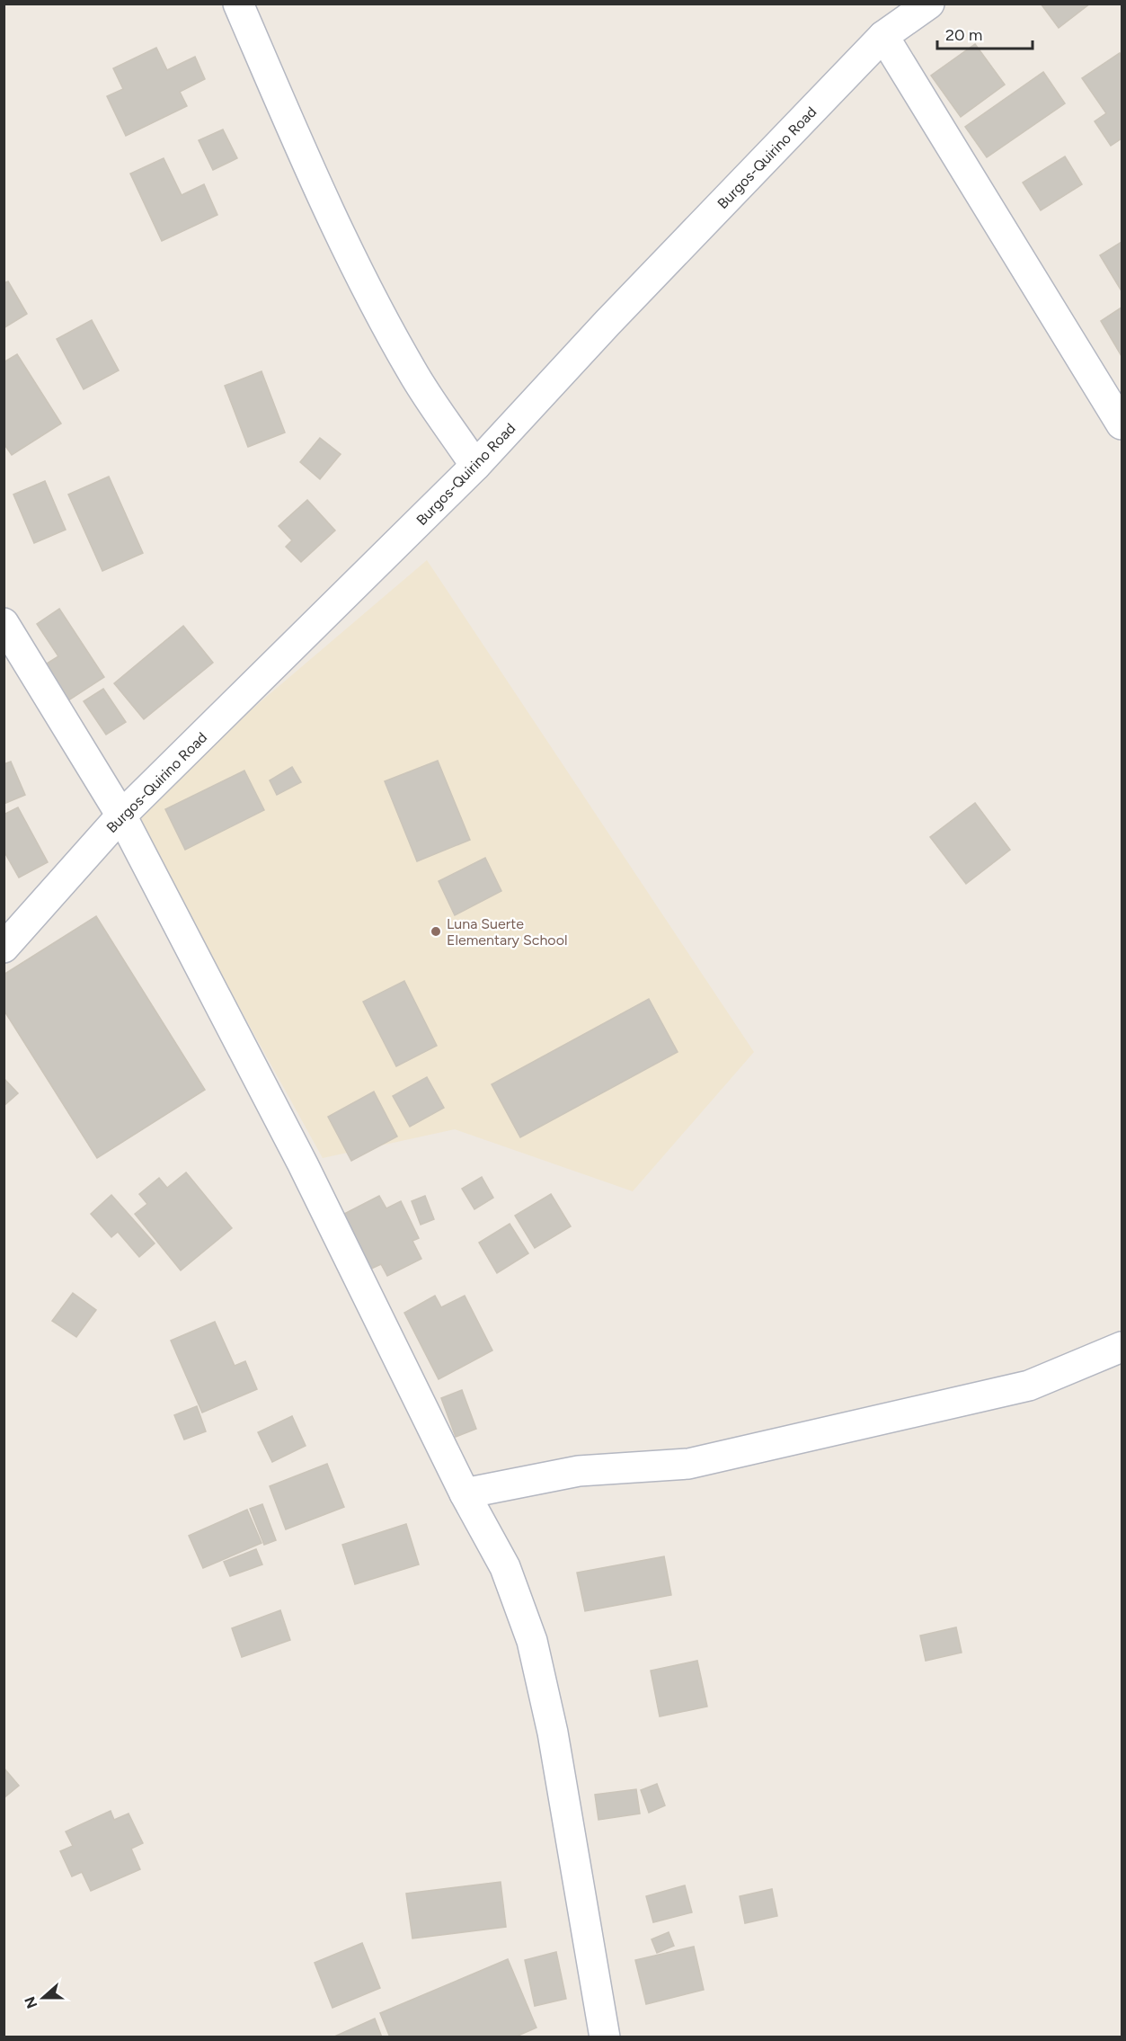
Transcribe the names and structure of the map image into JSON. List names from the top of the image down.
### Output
{
  "streets": {
    "street": ["Burgos-Quirino Road"]
  },
  "places": ["Luna Suerte Elementary School"],
  "scale_bar": "20 m",
  "north": "left"
}
